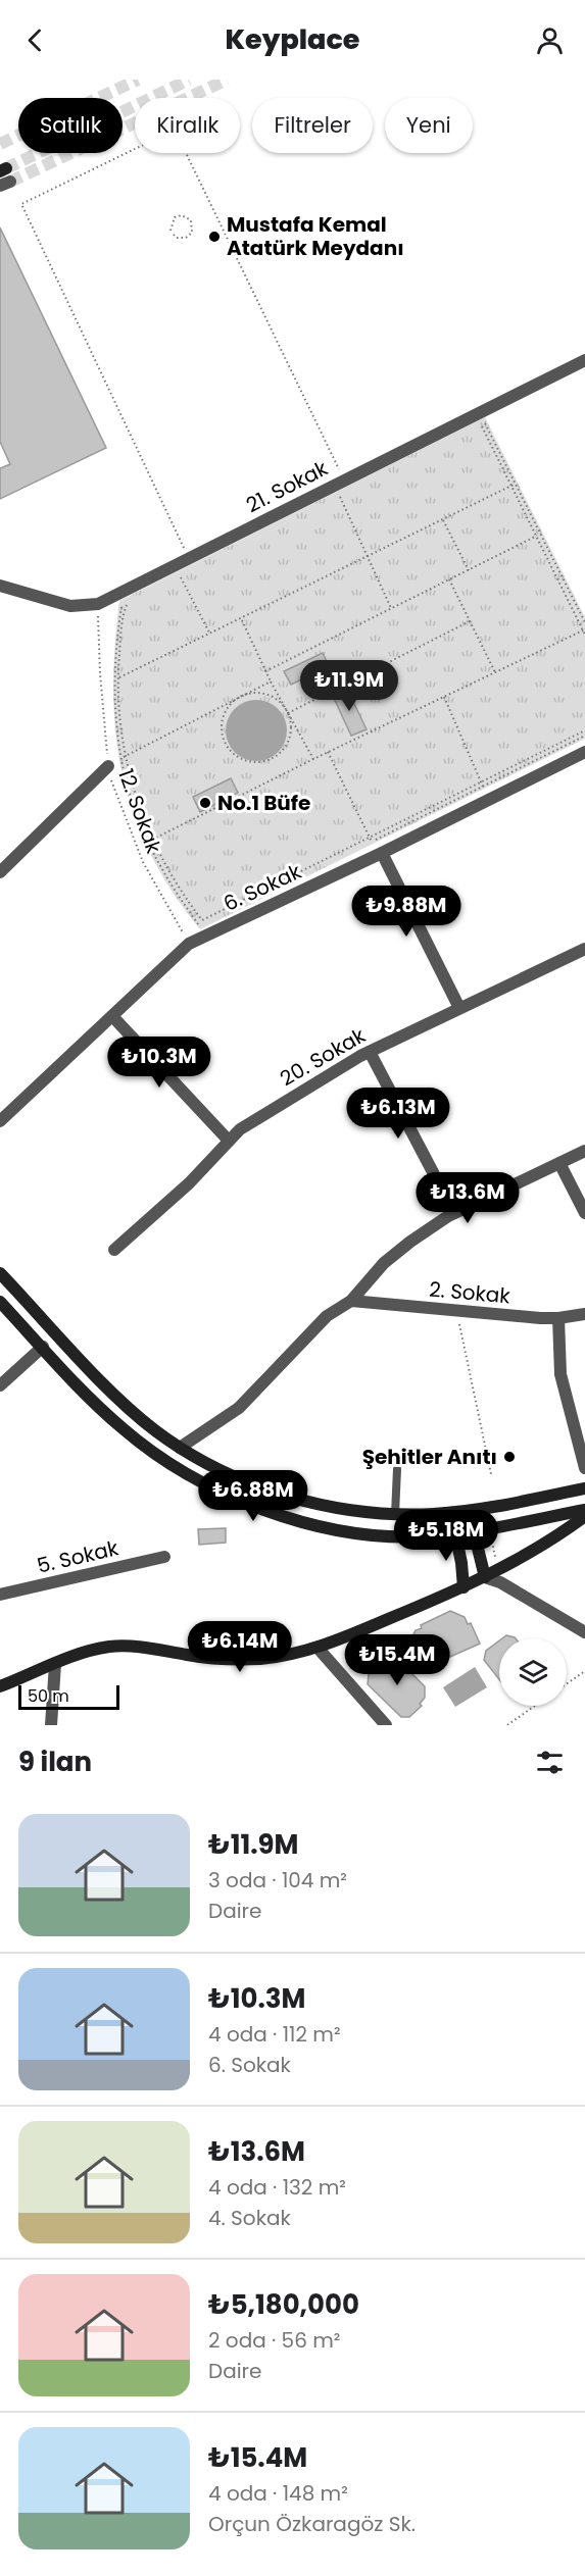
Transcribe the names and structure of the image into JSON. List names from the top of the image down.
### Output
{
  "streets": {
    "street": [
      "21. Sokak",
      "6. Sokak",
      "20. Sokak",
      "2. Sokak",
      "5. Sokak"
    ],
    "path": ["12. Sokak"]
  },
  "crossings": [
    ["21. Sokak", "12. Sokak"],
    ["12. Sokak", "6. Sokak"]
  ],
  "places": ["Mustafa Kemal Atatürk Meydanı", "No.1 Büfe", "Şehitler Anıtı"],
  "scale_bar": "50 m",
  "page": {
    "header": "Keyplace",
    "chip": [
      "Satılık",
      "Kiralık",
      "Filtreler",
      "Yeni"
    ],
    "price": [
      "₺11.9M",
      "₺9.88M",
      "₺10.3M",
      "₺6.13M",
      "₺13.6M",
      "₺6.88M",
      "₺5.18M",
      "₺6.14M",
      "₺15.4M"
    ],
    "scale": "50 m",
    "heading": "9 ilan",
    "list": [
      {
        "name": "₺11.9M",
        "note": "3 oda · 104 m² · Daire"
      },
      {
        "name": "₺10.3M",
        "note": "4 oda · 112 m² · 6. Sokak"
      },
      {
        "name": "₺13.6M",
        "note": "4 oda · 132 m² · 4. Sokak"
      },
      {
        "name": "₺5,180,000",
        "note": "2 oda · 56 m² · Daire"
      },
      {
        "name": "₺15.4M",
        "note": "4 oda · 148 m² · Orçun Özkaragöz Sk."
      }
    ]
  }
}
